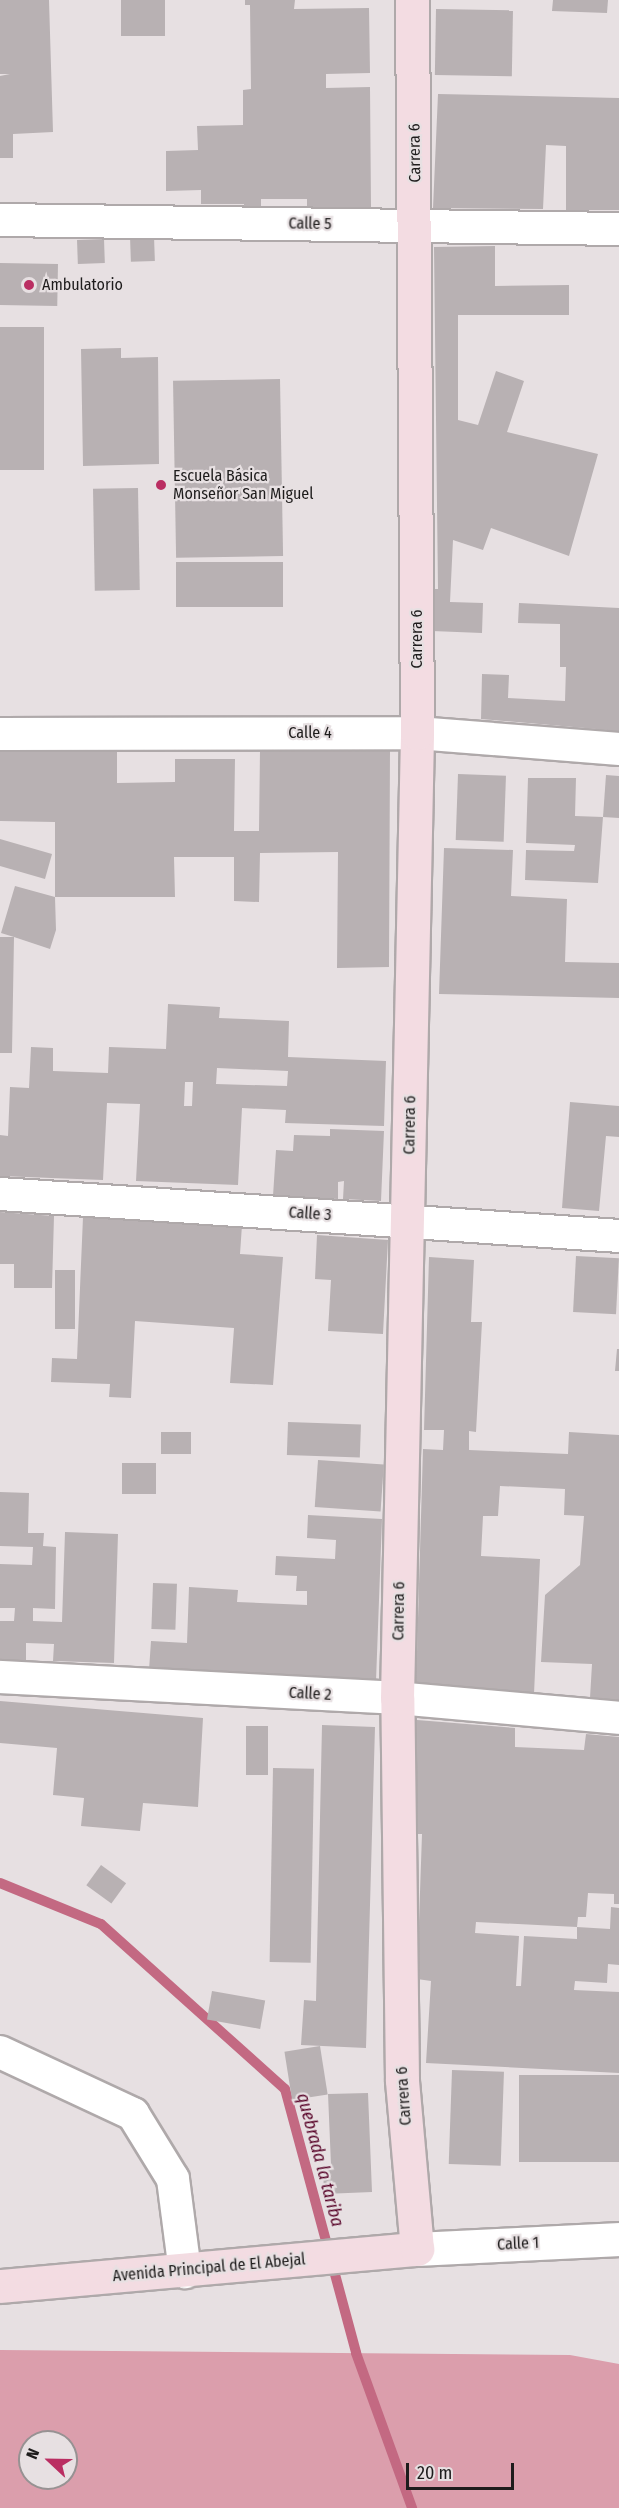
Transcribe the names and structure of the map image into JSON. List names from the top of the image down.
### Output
{
  "streets": {
    "main road": ["Carrera 6", "Avenida Principal de El Abejal"],
    "street": [
      "Calle 5",
      "Calle 4",
      "Calle 3",
      "Calle 2",
      "Calle 1"
    ]
  },
  "crossings": [
    ["Carrera 6", "Calle 5"],
    ["Carrera 6", "Calle 4"],
    ["Carrera 6", "Calle 3"],
    ["Carrera 6", "Calle 2"],
    ["Carrera 6", "Calle 1"],
    ["Carrera 6", "Avenida Principal de El Abejal"],
    ["Calle 1", "Avenida Principal de El Abejal"]
  ],
  "water": ["quebrada la tariba"],
  "places": ["Ambulatorio", "Escuela Básica Monseñor San Miguel"],
  "scale_bar": "20 m",
  "north": "left"
}
